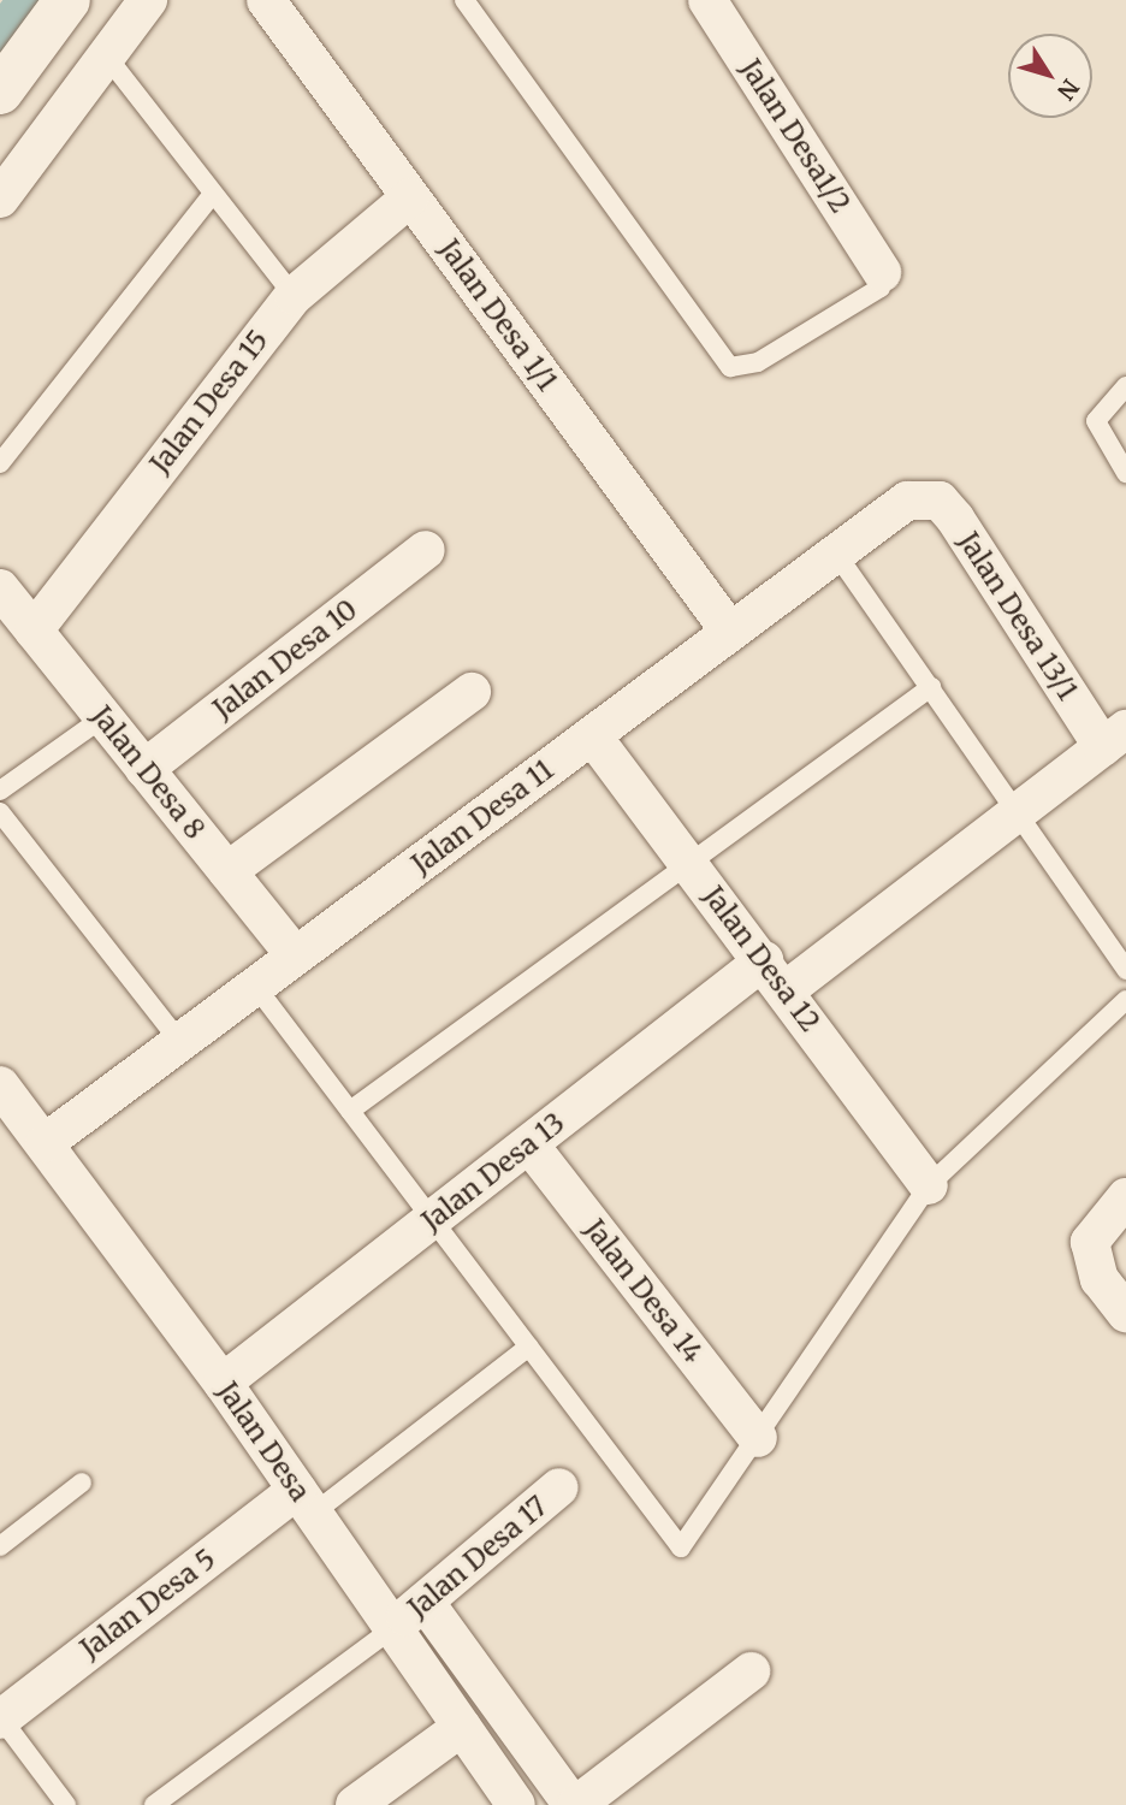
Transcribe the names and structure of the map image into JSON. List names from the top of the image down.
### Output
{
  "streets": {
    "street": [
      "Jalan Desa1/2",
      "Jalan Desa 1/1",
      "Jalan Desa 15",
      "Jalan Desa 13/1",
      "Jalan Desa 10",
      "Jalan Desa 8",
      "Jalan Desa 11",
      "Jalan Desa 12",
      "Jalan Desa 13",
      "Jalan Desa 14",
      "Jalan Desa",
      "Jalan Desa 17",
      "Jalan Desa 5"
    ]
  },
  "crossings": [
    ["Jalan Desa 1/1", "Jalan Desa 15"],
    ["Jalan Desa 1/1", "Jalan Desa 11"],
    ["Jalan Desa 15", "Jalan Desa 8"],
    ["Jalan Desa 13/1", "Jalan Desa 11"],
    ["Jalan Desa 10", "Jalan Desa 8"],
    ["Jalan Desa 8", "Jalan Desa 11"],
    ["Jalan Desa 11", "Jalan Desa 12"],
    ["Jalan Desa 11", "Jalan Desa"],
    ["Jalan Desa 12", "Jalan Desa 13"],
    ["Jalan Desa 13", "Jalan Desa 14"],
    ["Jalan Desa 13", "Jalan Desa"],
    ["Jalan Desa", "Jalan Desa 17"],
    ["Jalan Desa", "Jalan Desa 5"]
  ],
  "north": "bottom right"
}
